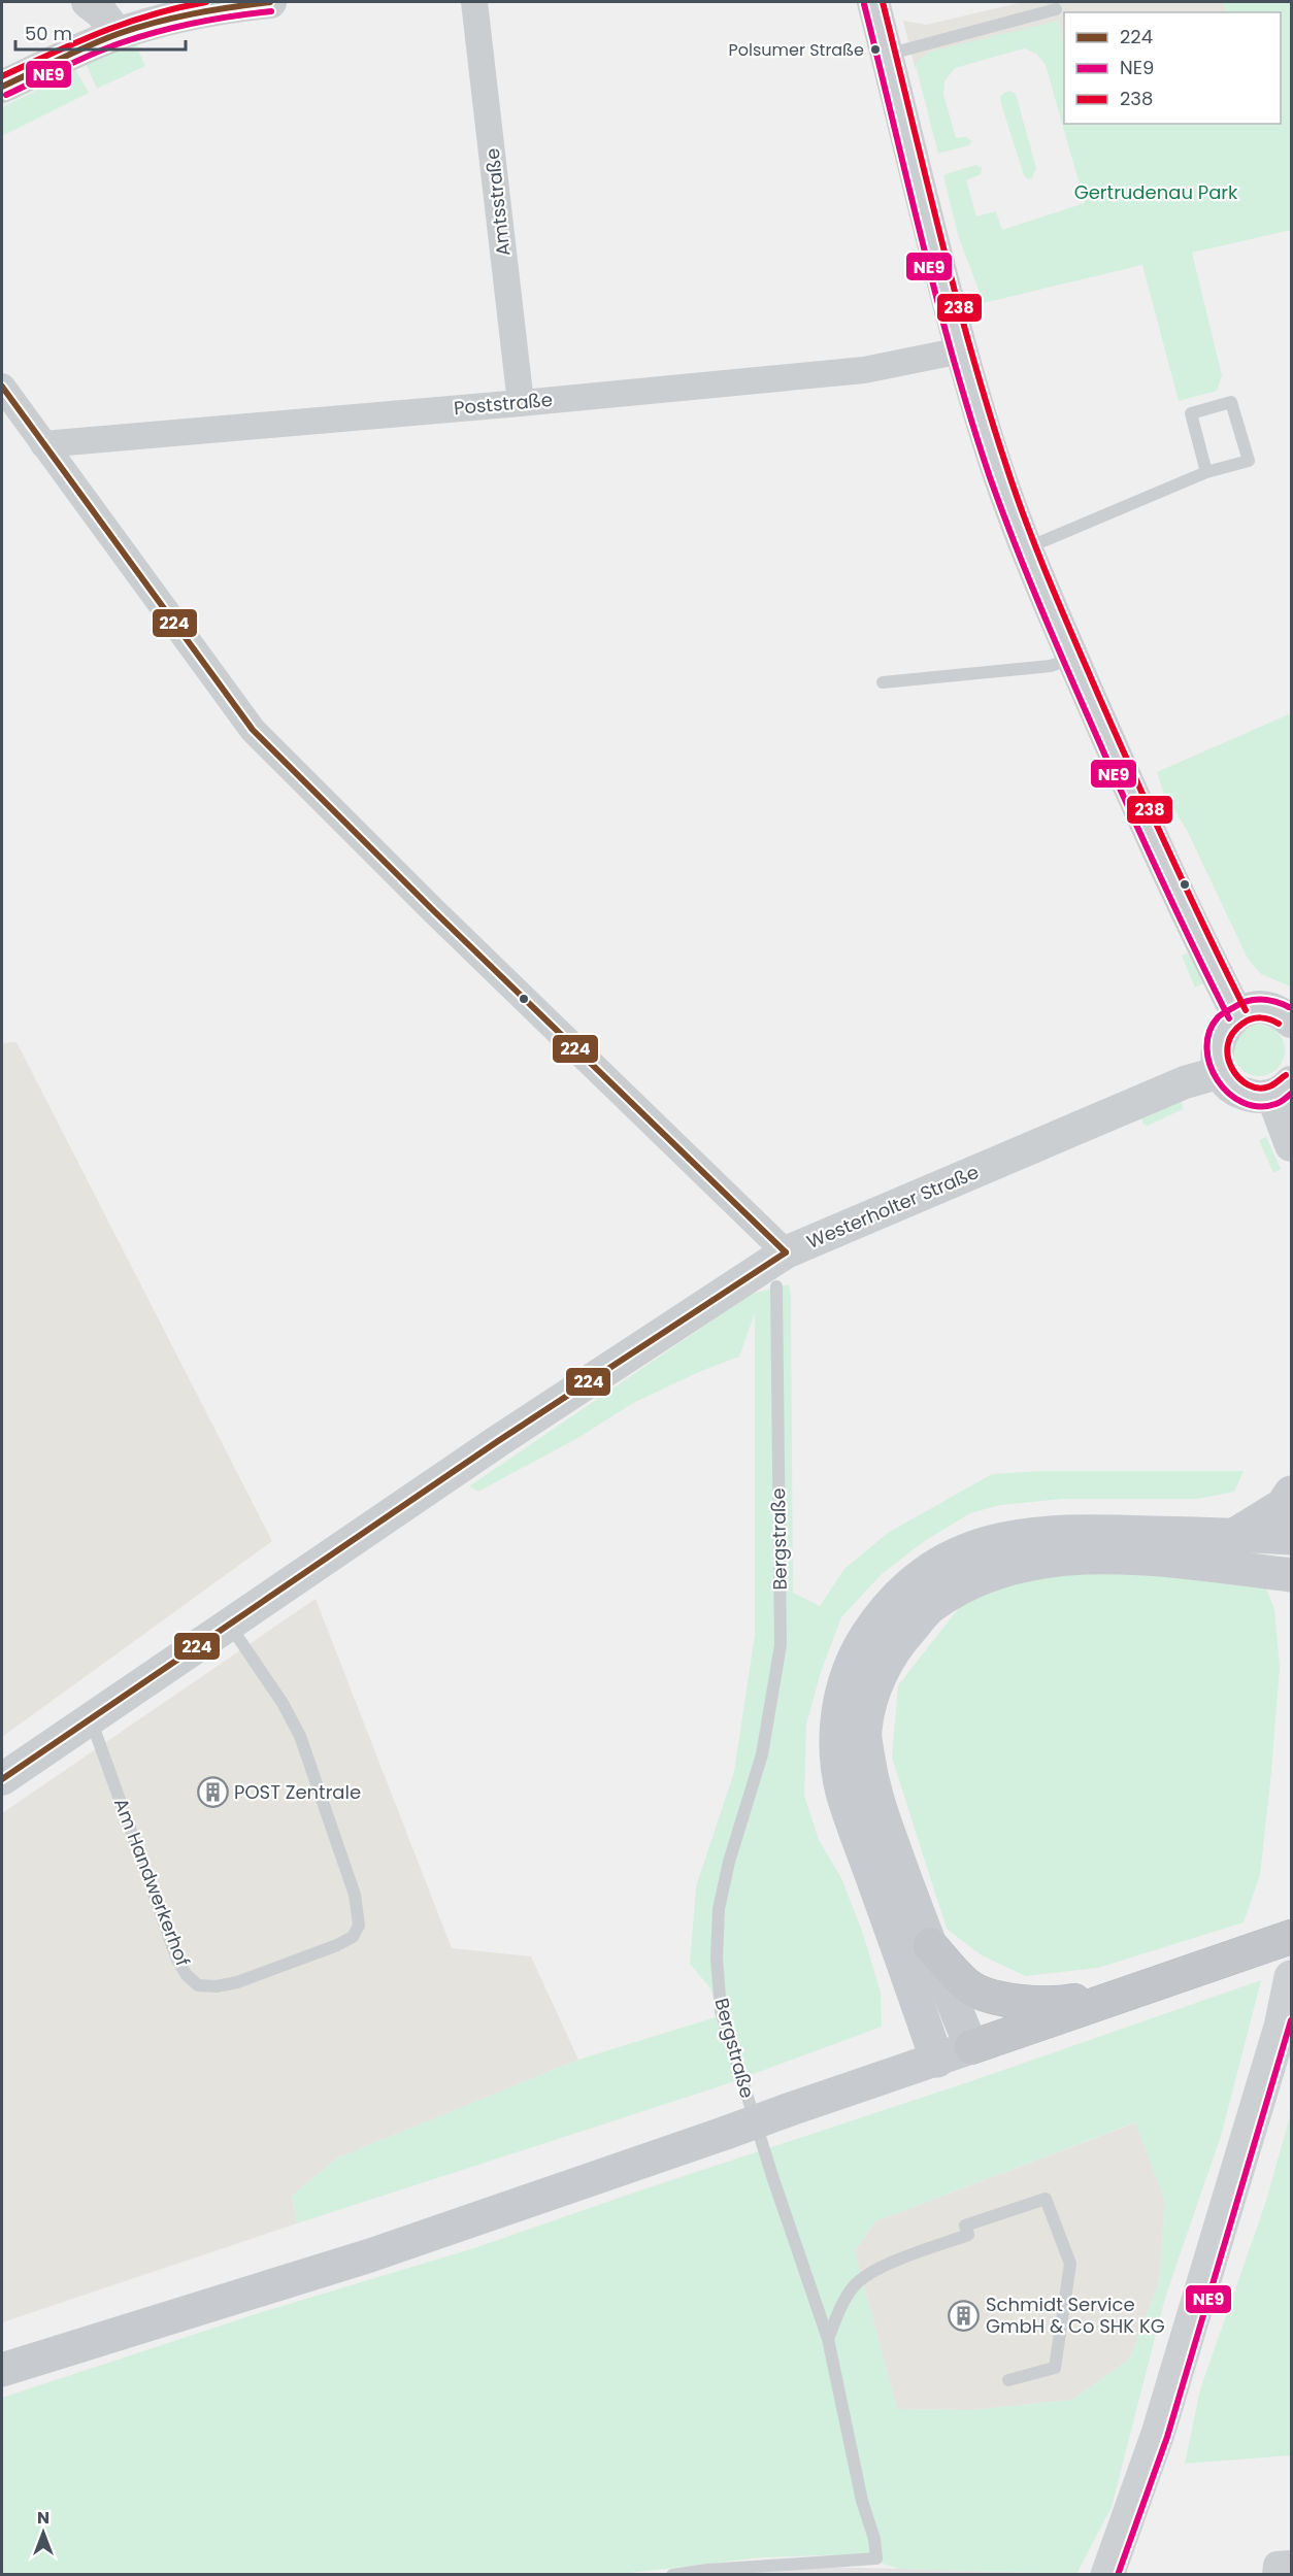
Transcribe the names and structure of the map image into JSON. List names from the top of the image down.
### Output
{
  "streets": {
    "street": ["Amtsstraße", "Poststraße", "Westerholter Straße"],
    "lane": ["Bergstraße", "Am Handwerkerhof"]
  },
  "crossings": [
    ["Amtsstraße", "Poststraße"],
    ["Westerholter Straße", "Am Handwerkerhof"]
  ],
  "parks": ["Gertrudenau Park"],
  "places": {
    "other": ["Polsumer Straße"],
    "building": ["POST Zentrale", "Schmidt Service GmbH & Co SHK KG"]
  },
  "lines": ["transit line 224", "transit line 238", "transit line NE9"],
  "legend": ["224", "NE9", "238"],
  "scale_bar": "50 m",
  "north": "top"
}
